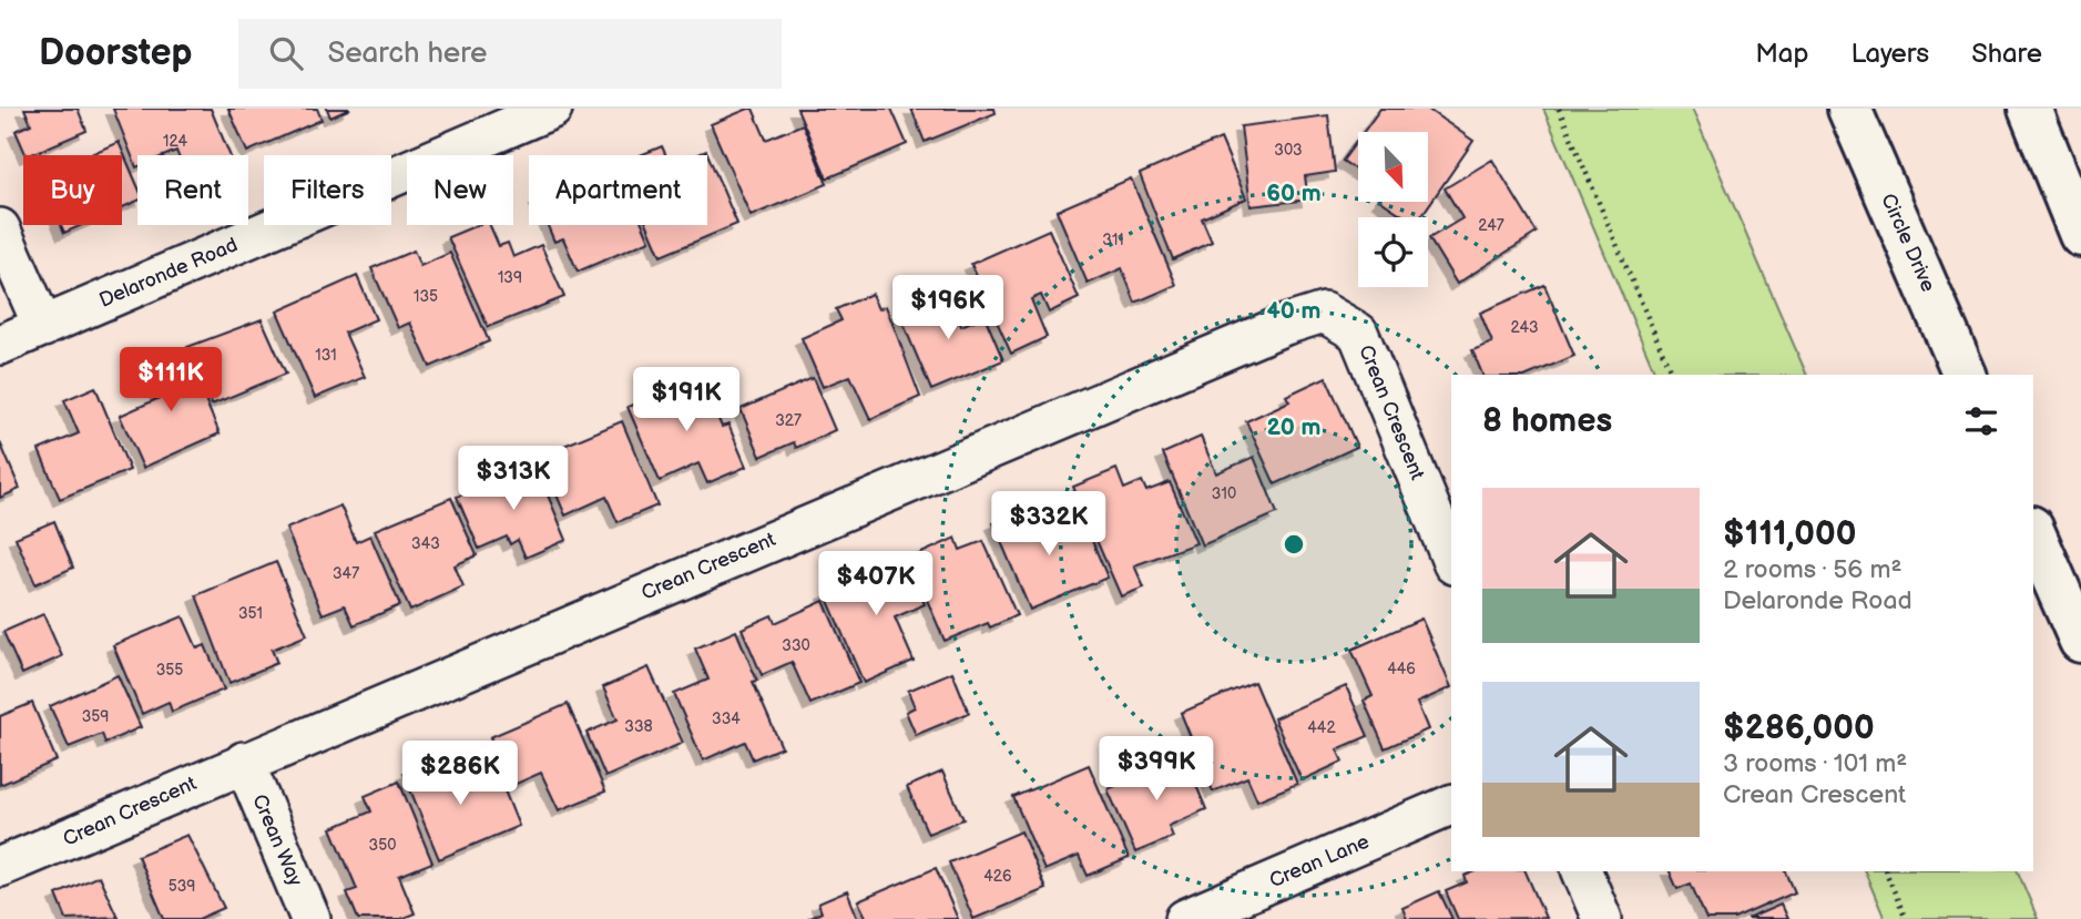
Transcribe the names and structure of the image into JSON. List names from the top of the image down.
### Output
{
  "streets": {
    "highway": ["Circle Drive"],
    "street": [
      "Delaronde Road",
      "Crean Crescent",
      "Crean Way",
      "Crean Lane"
    ]
  },
  "crossings": [
    ["Crean Crescent", "Crean Way"]
  ],
  "house_numbers": [
    "124",
    "303",
    "247",
    "311",
    "139",
    "135",
    "243",
    "131",
    "327",
    "310",
    "343",
    "347",
    "351",
    "330",
    "446",
    "355",
    "359",
    "334",
    "338",
    "442",
    "350",
    "426",
    "539"
  ],
  "north": "bottom right",
  "page": {
    "header": "Doorstep",
    "search": "Search here",
    "nav": ["Map", "Layers", "Share"],
    "chip": [
      "Buy",
      "Rent",
      "Filters",
      "New",
      "Apartment"
    ],
    "price": [
      "$196K",
      "$111K",
      "$191K",
      "$313K",
      "$332K",
      "$407K",
      "$399K",
      "$286K"
    ],
    "heading": "8 homes",
    "list": [
      {
        "name": "$111,000",
        "note": "2 rooms · 56 m² · Delaronde Road"
      },
      {
        "name": "$286,000",
        "note": "3 rooms · 101 m² · Crean Crescent"
      }
    ]
  },
  "rings": ["60 m", "40 m", "20 m"]
}
